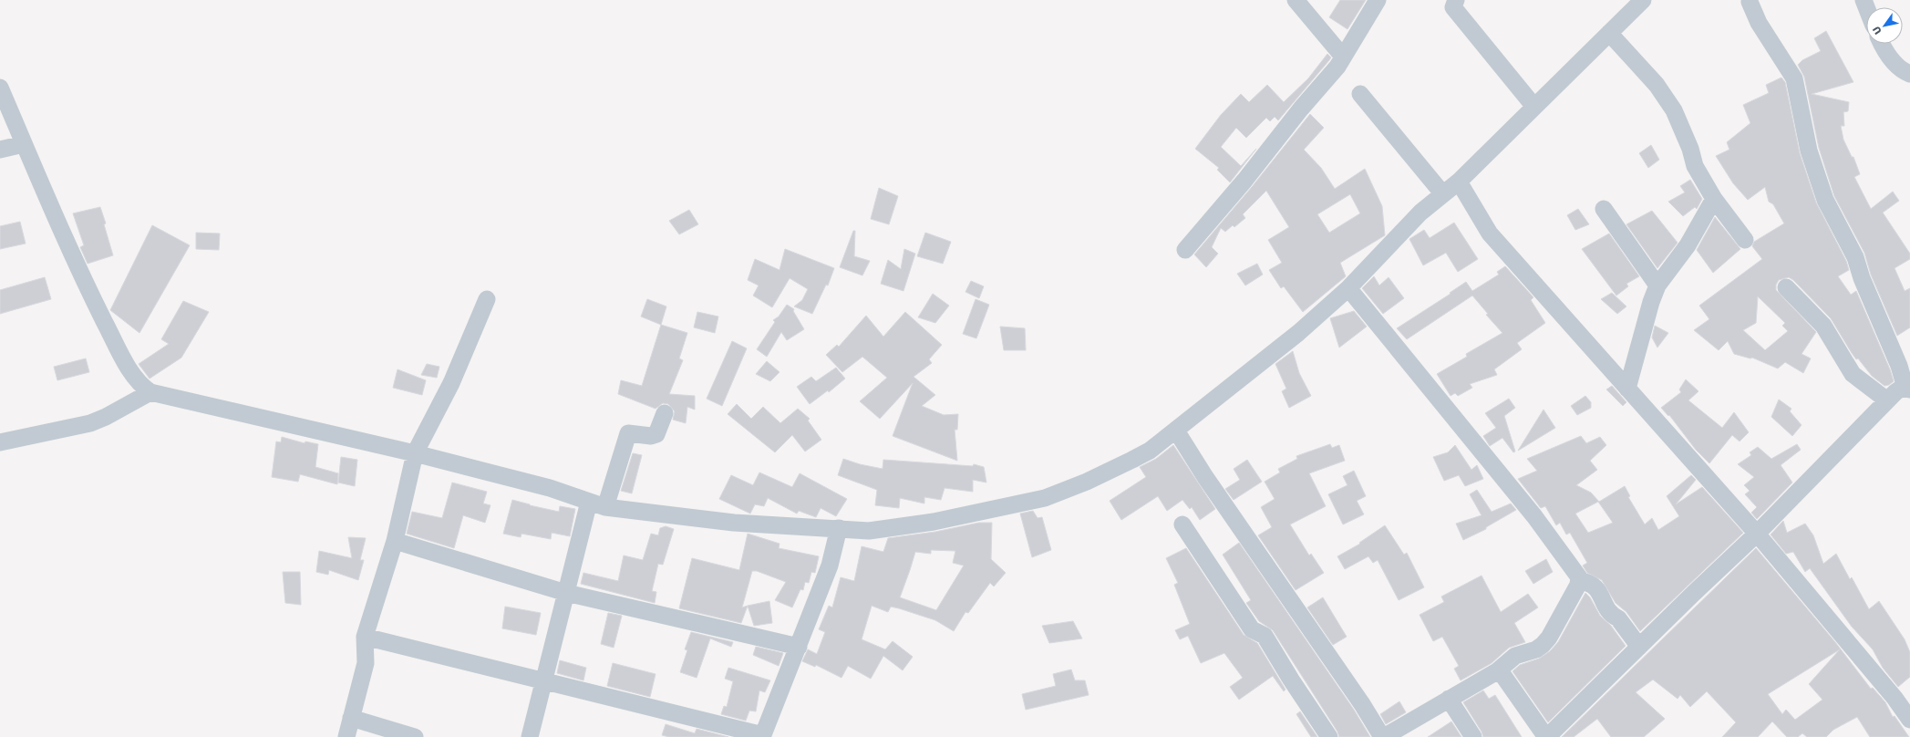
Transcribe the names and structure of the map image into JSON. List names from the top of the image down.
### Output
{
  "north": "bottom left"
}
